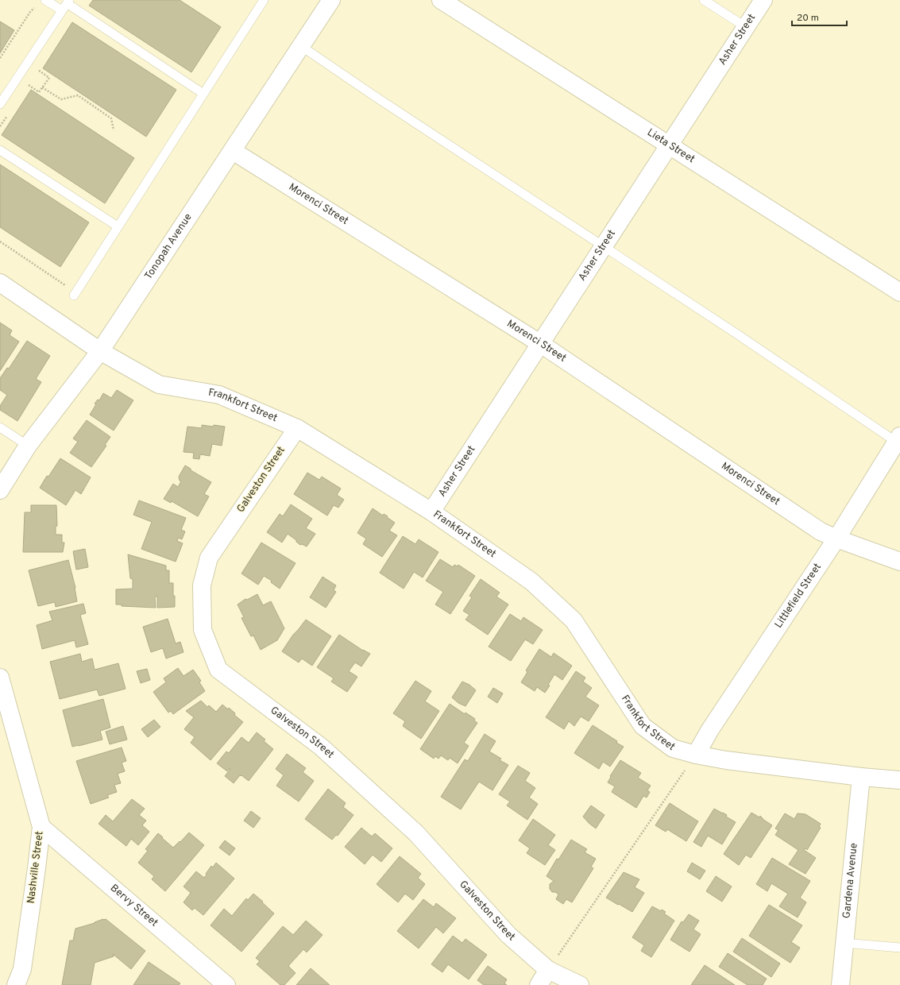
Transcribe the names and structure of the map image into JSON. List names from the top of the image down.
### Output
{
  "streets": {
    "street": [
      "Asher Street",
      "Lieta Street",
      "Morenci Street",
      "Tonopah Avenue",
      "Frankfort Street",
      "Galveston Street",
      "Littlefield Street",
      "Nashville Street",
      "Gardena Avenue",
      "Bervy Street"
    ]
  },
  "crossings": [
    ["Asher Street", "Lieta Street"],
    ["Asher Street", "Morenci Street"],
    ["Asher Street", "Frankfort Street"],
    ["Morenci Street", "Tonopah Avenue"],
    ["Morenci Street", "Littlefield Street"],
    ["Tonopah Avenue", "Frankfort Street"],
    ["Frankfort Street", "Galveston Street"],
    ["Frankfort Street", "Littlefield Street"],
    ["Frankfort Street", "Gardena Avenue"],
    ["Nashville Street", "Bervy Street"]
  ],
  "scale_bar": "20 m"
}
